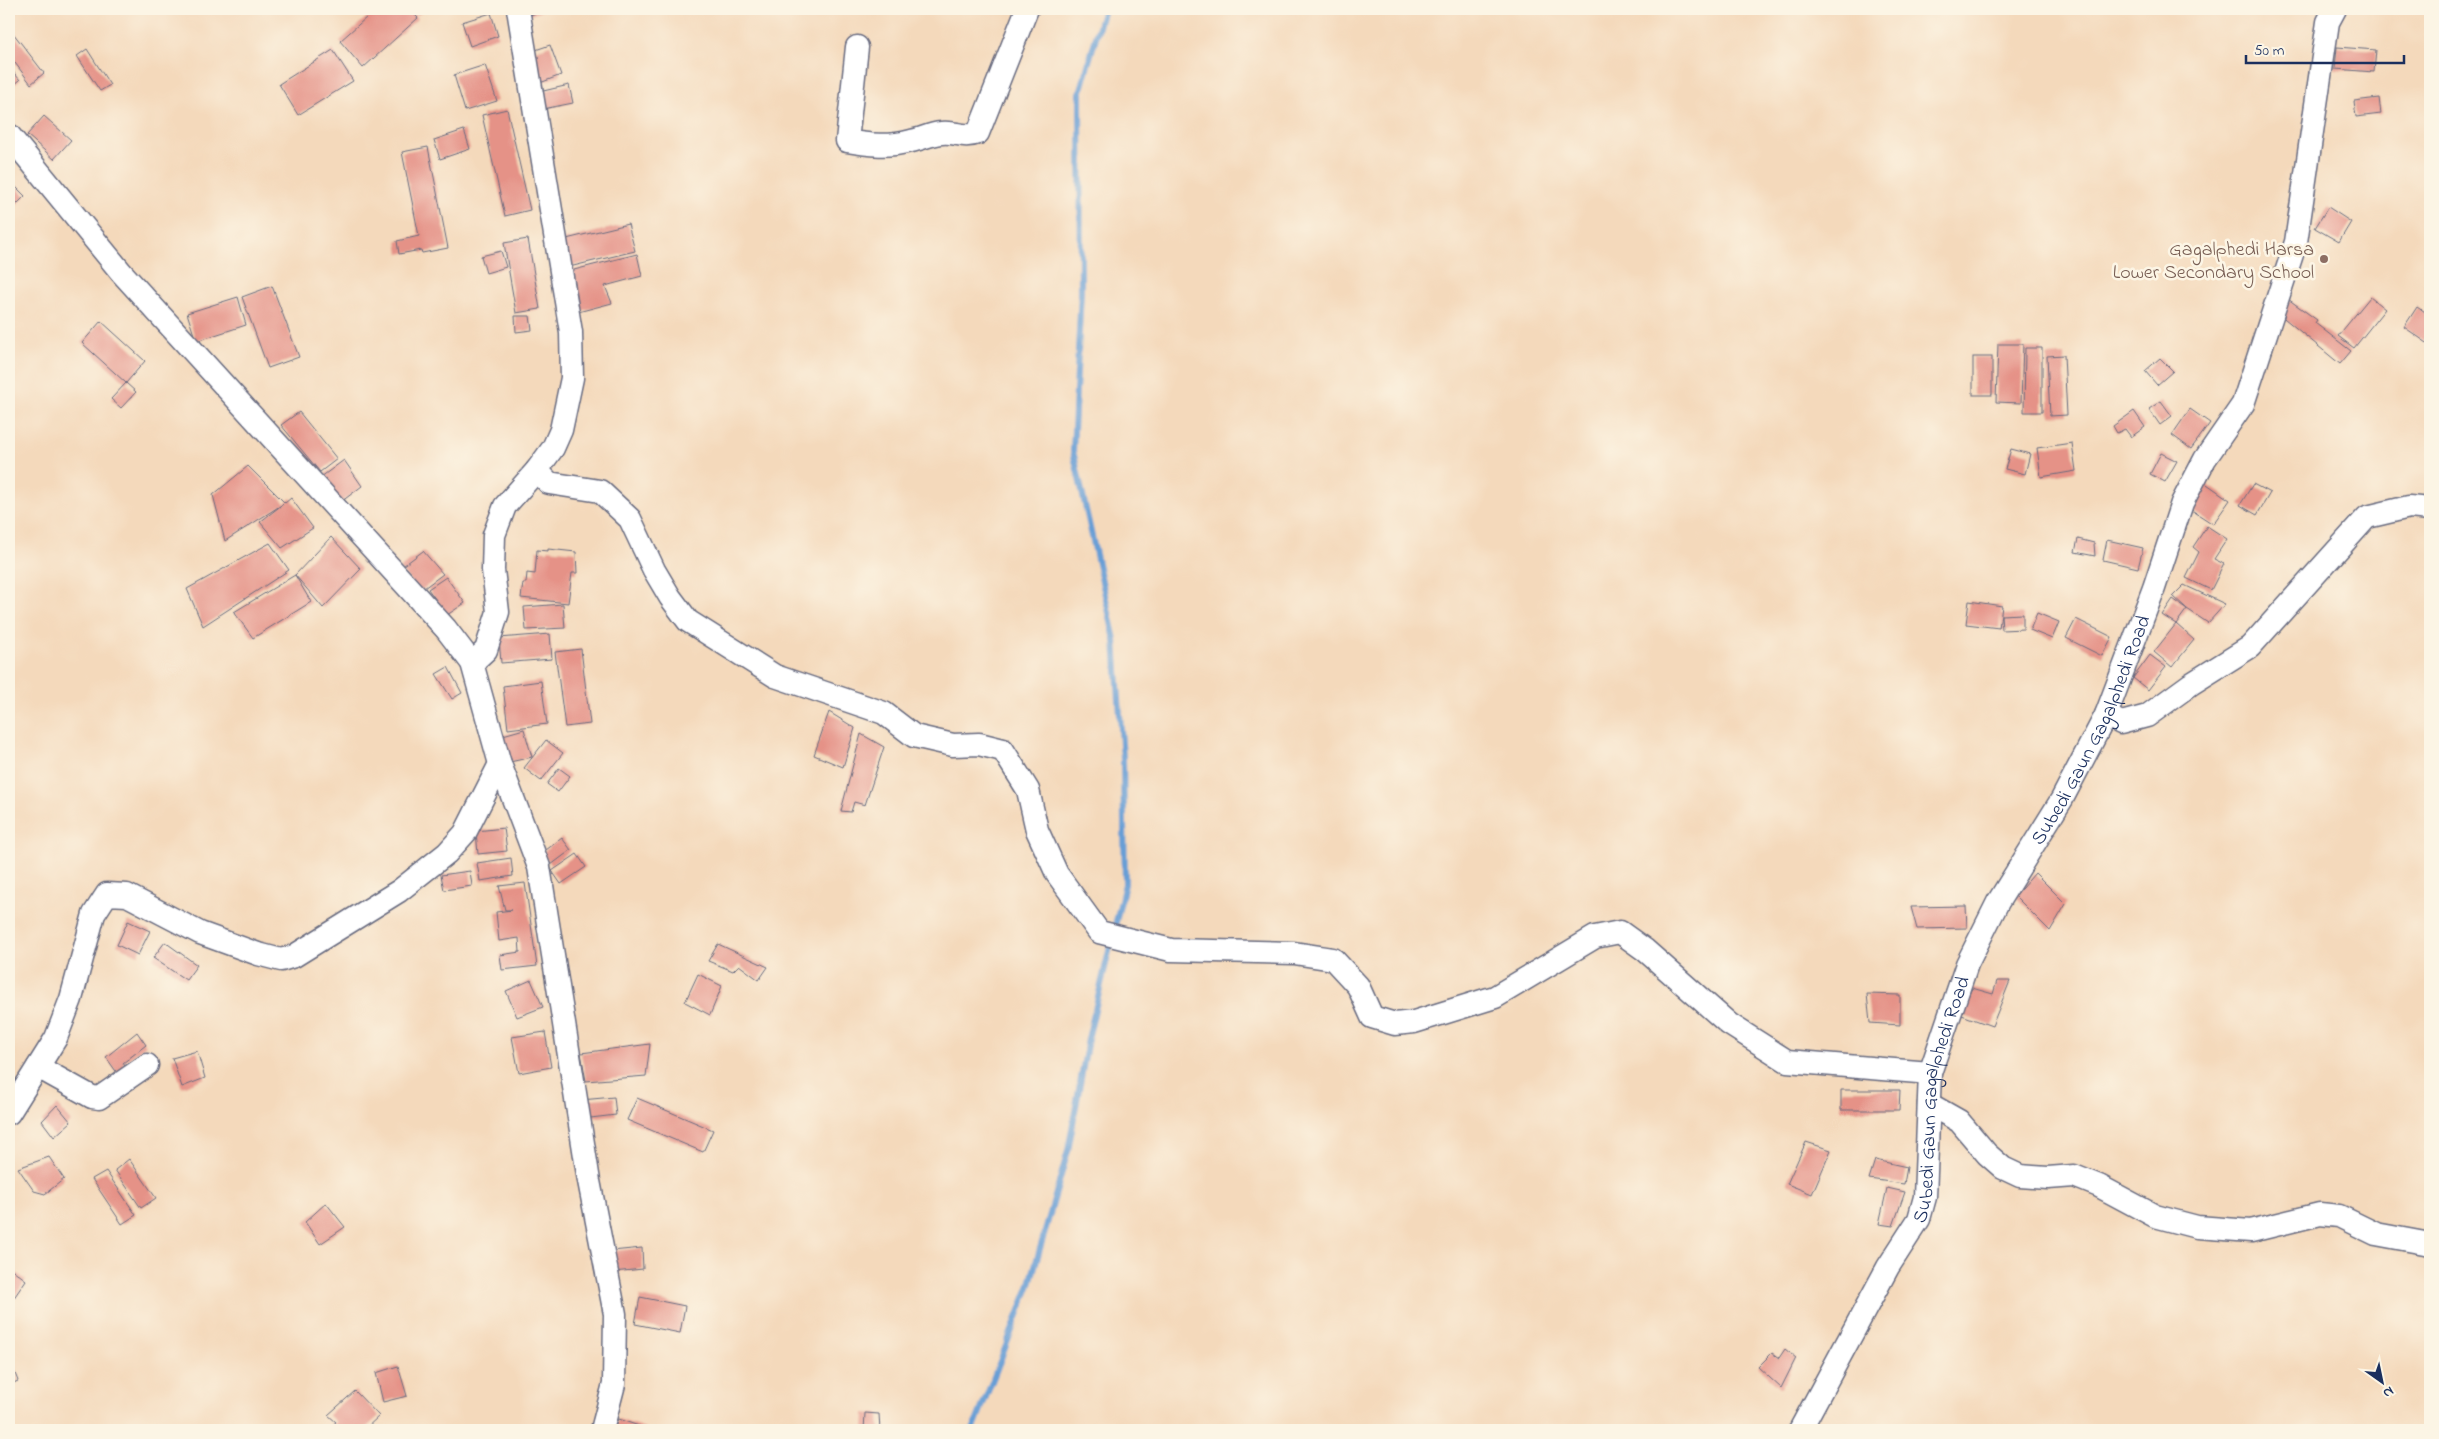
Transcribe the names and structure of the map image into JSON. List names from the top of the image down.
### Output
{
  "streets": {
    "street": ["Subedi Gaun Gagalphedi Road"]
  },
  "places": ["Gagalphedi Harsa Lower Secondary School"],
  "scale_bar": "50 m",
  "north": "bottom right"
}
